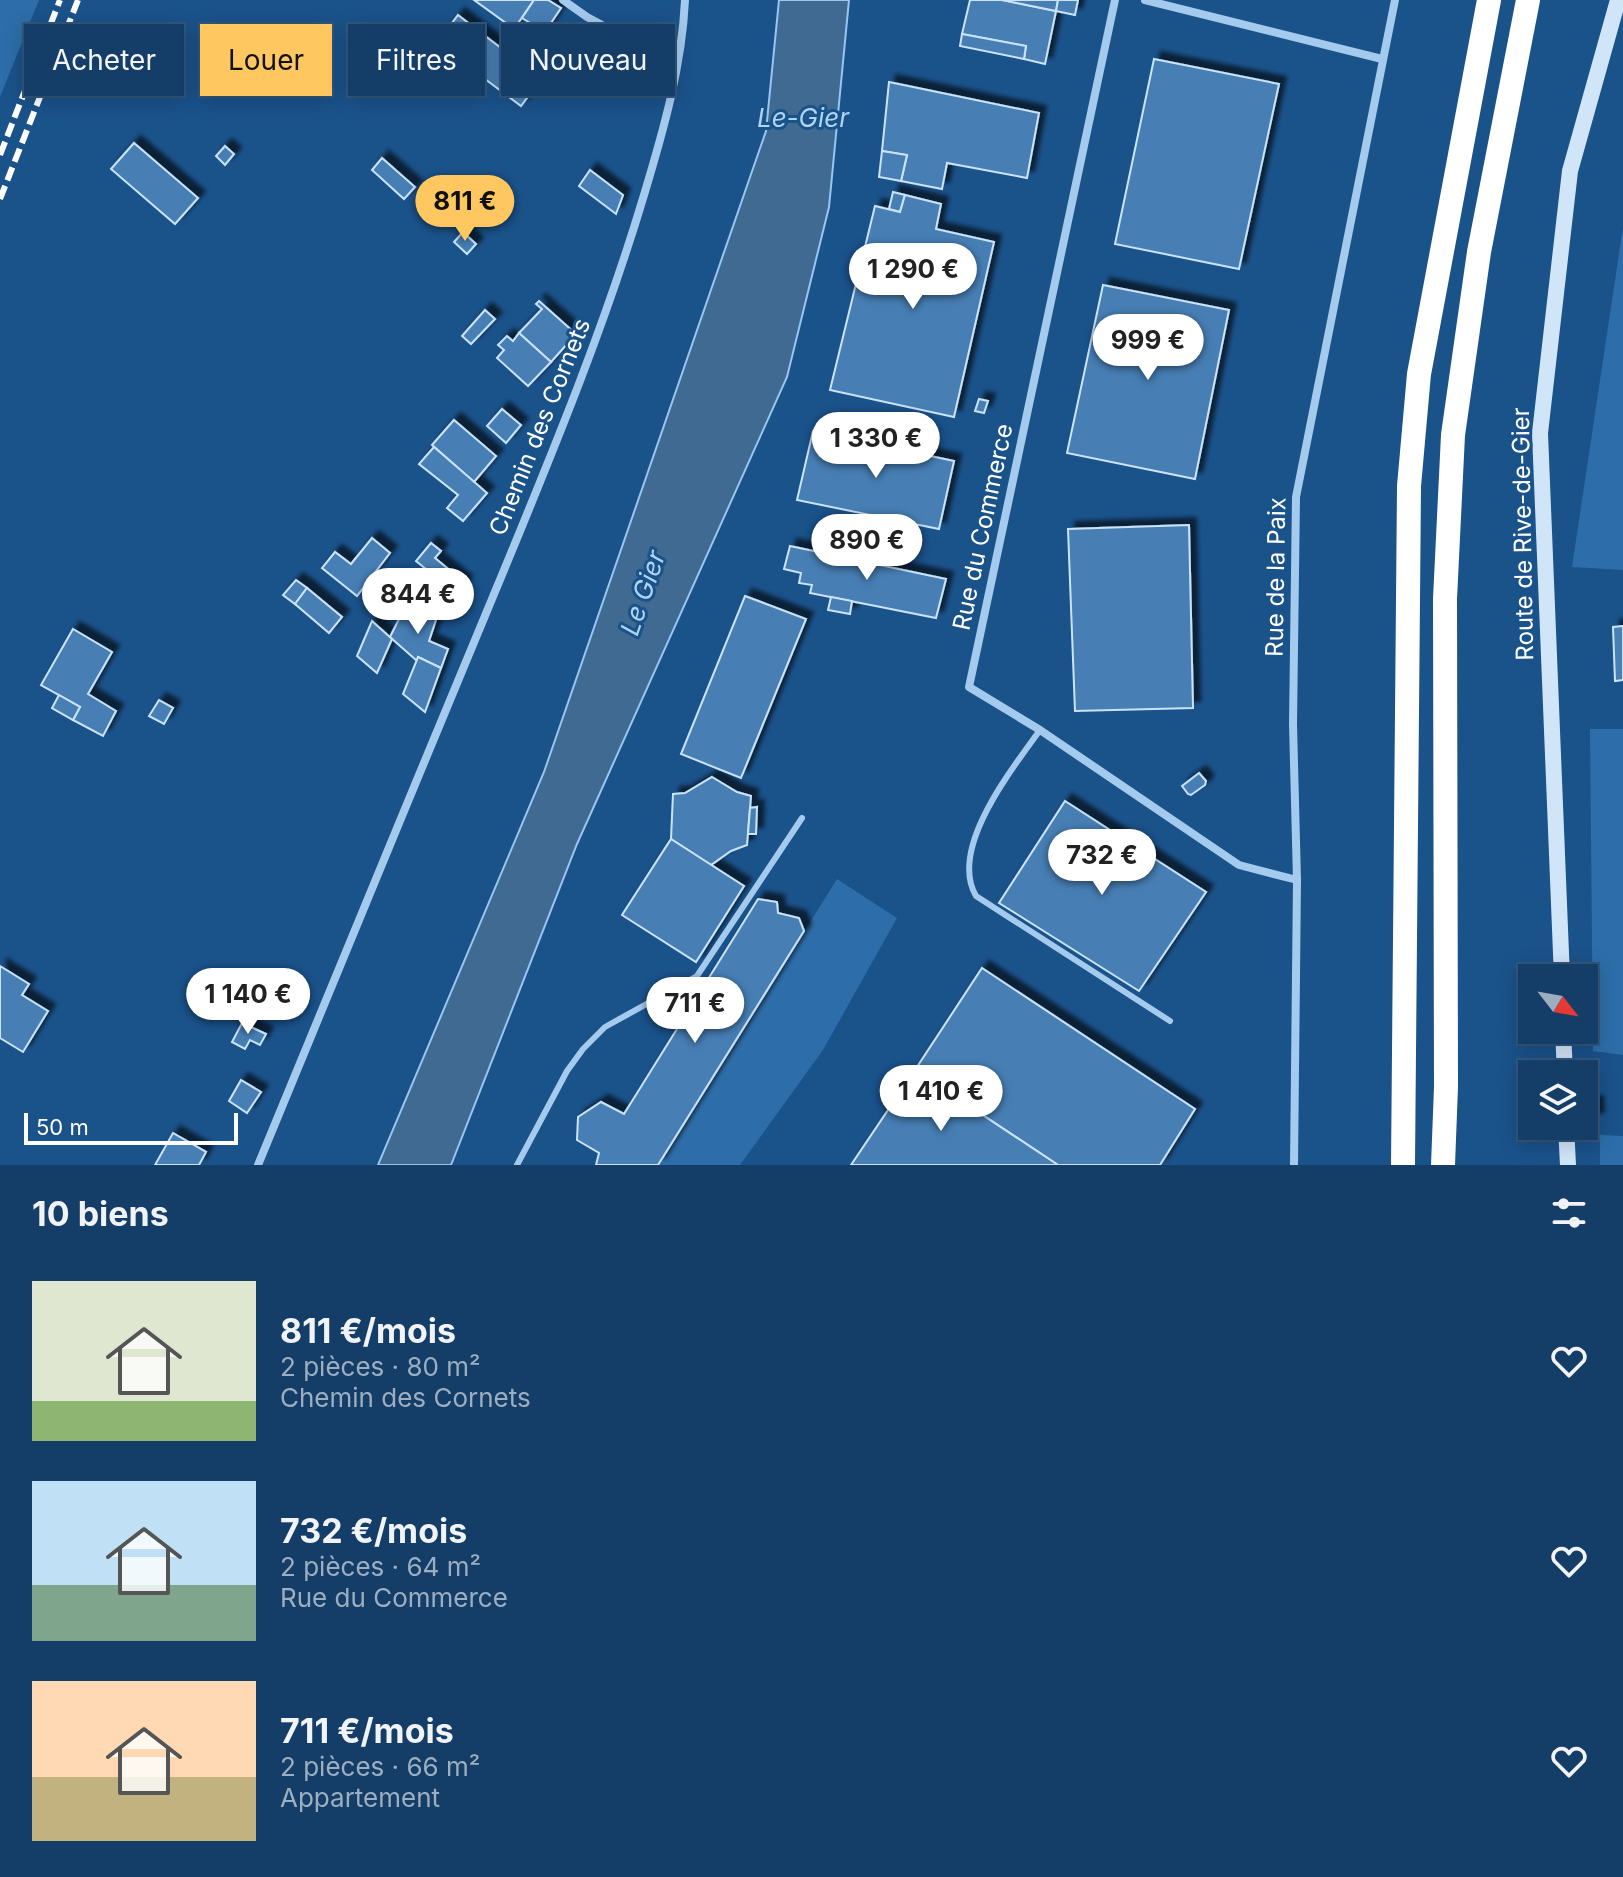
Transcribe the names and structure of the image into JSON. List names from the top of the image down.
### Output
{
  "streets": {
    "main road": ["Route de Rive-de-Gier"],
    "street": ["Chemin des Cornets", "Rue du Commerce", "Rue de la Paix"]
  },
  "crossings": [
    ["Rue du Commerce", "Rue de la Paix"]
  ],
  "water": ["Le-Gier", "Le Gier"],
  "scale_bar": "50 m",
  "north": "bottom right",
  "page": {
    "chip": [
      "Acheter",
      "Louer",
      "Filtres",
      "Nouveau"
    ],
    "price": [
      "811 €",
      "1 290 €",
      "999 €",
      "1 330 €",
      "890 €",
      "844 €",
      "732 €",
      "1 140 €",
      "711 €",
      "1 410 €"
    ],
    "scale": "50 m",
    "heading": "10 biens",
    "list": [
      {
        "name": "811 €/mois",
        "note": "2 pièces · 80 m² · Chemin des Cornets"
      },
      {
        "name": "732 €/mois",
        "note": "2 pièces · 64 m² · Rue du Commerce"
      },
      {
        "name": "711 €/mois",
        "note": "2 pièces · 66 m² · Appartement"
      }
    ]
  }
}
